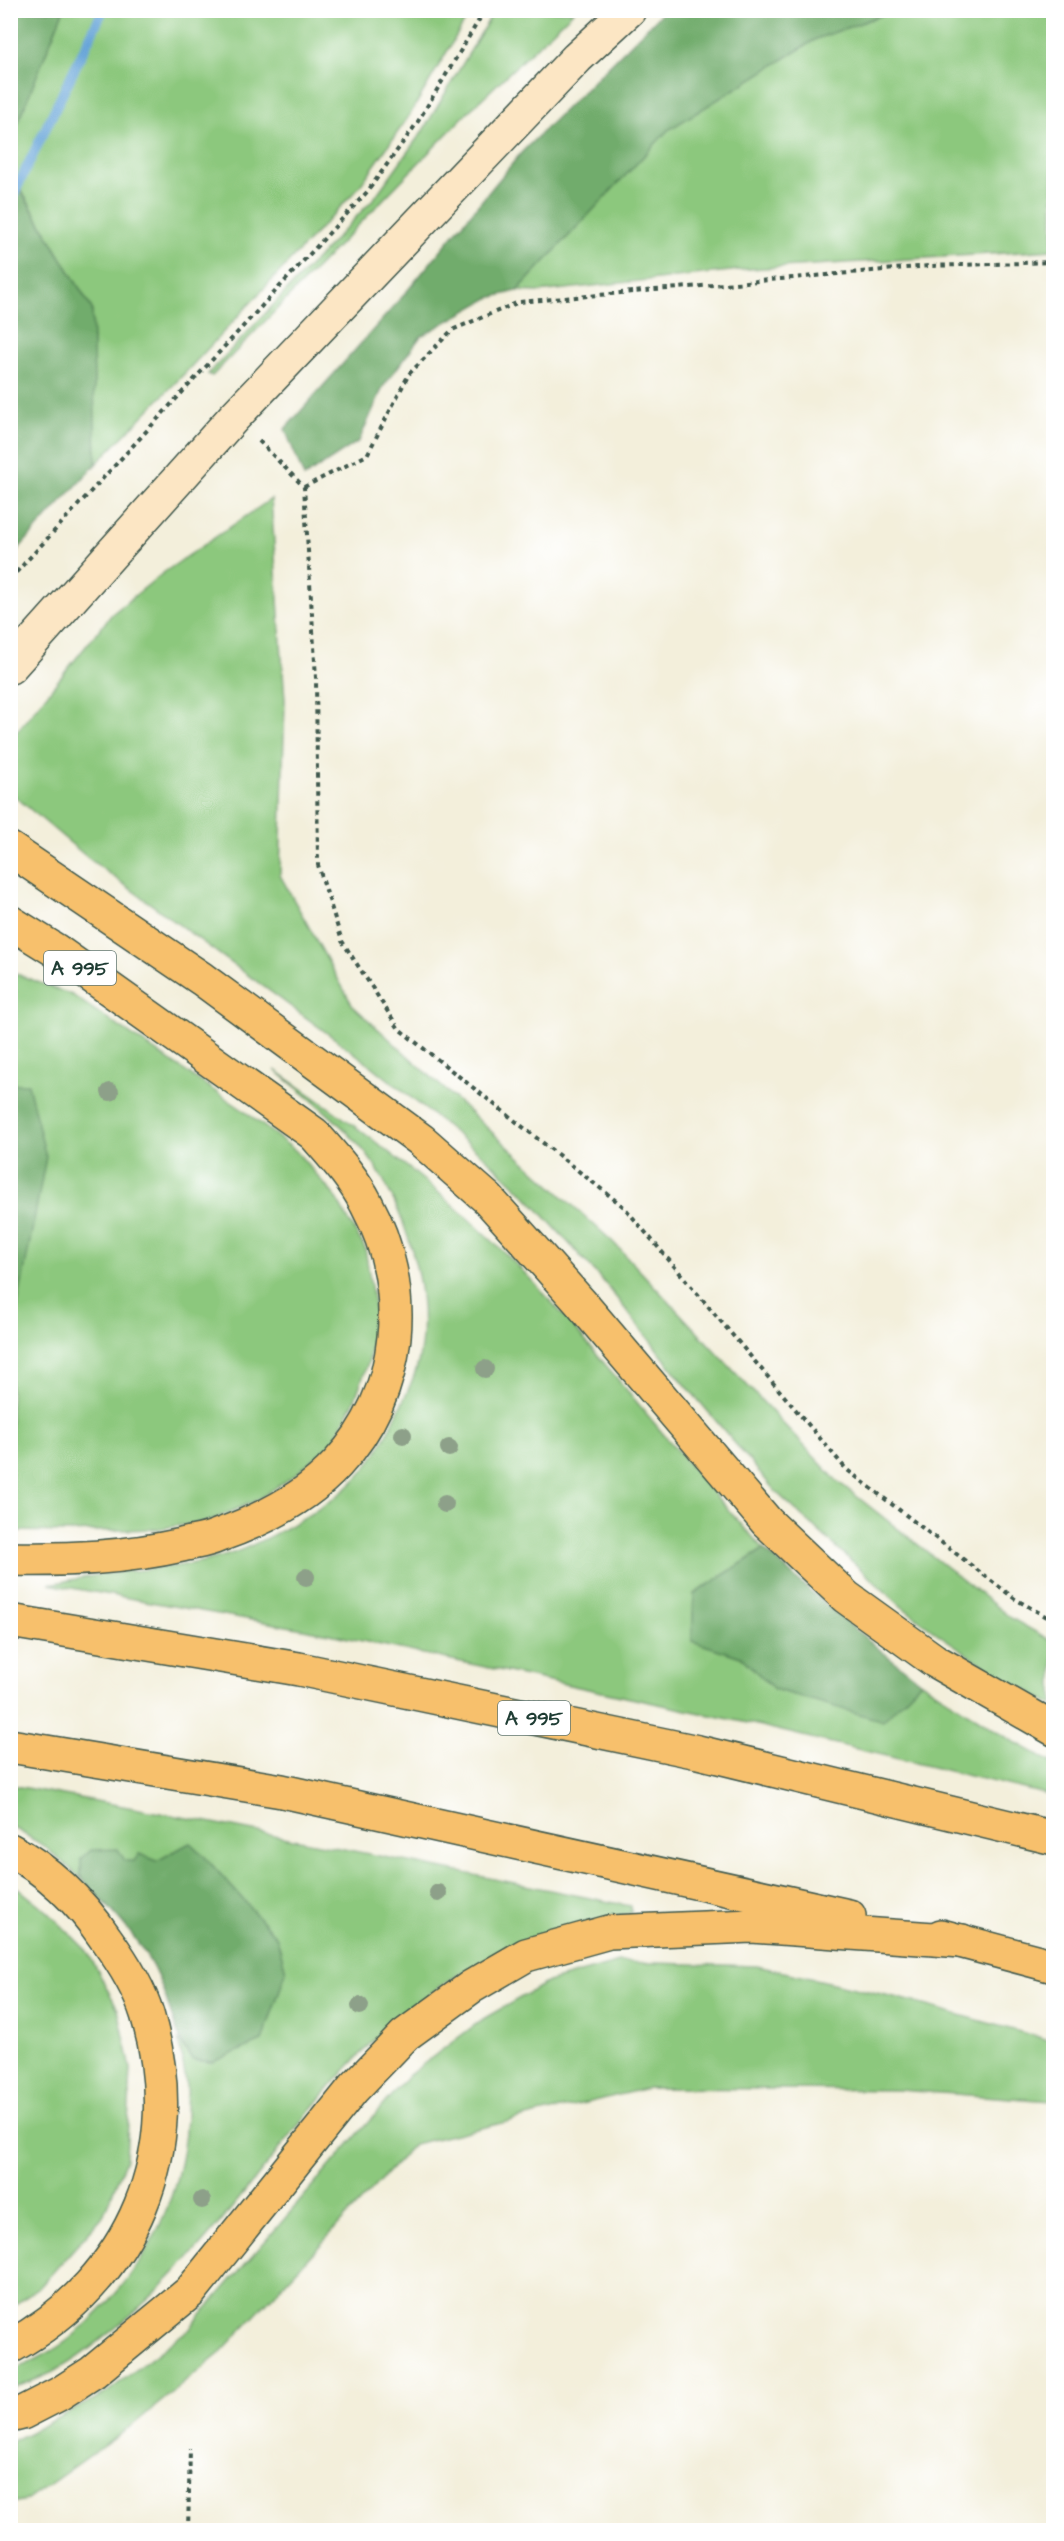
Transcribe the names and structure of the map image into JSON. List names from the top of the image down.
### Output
{
  "streets": {
    "highway": ["A 995"]
  }
}
